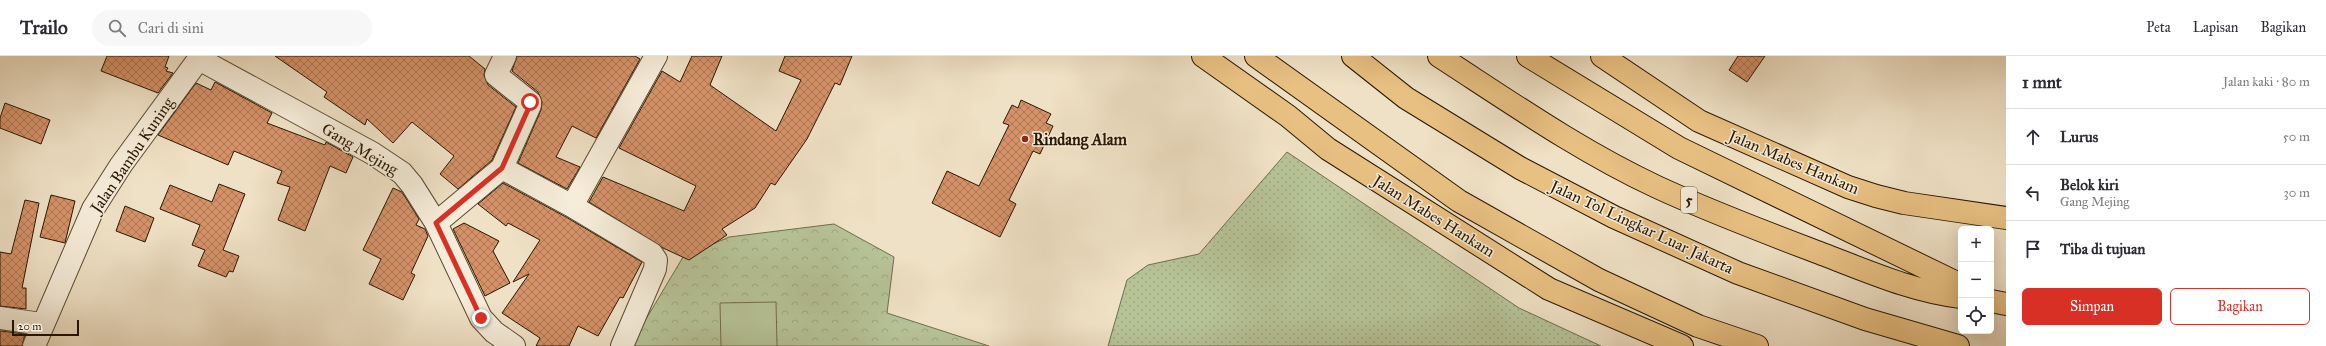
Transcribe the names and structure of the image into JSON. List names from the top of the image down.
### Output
{
  "streets": {
    "main road": ["Jalan Mabes Hankam", "5", "Jalan Tol Lingkar Luar Jakarta"],
    "street": ["Gang Mejing", "Jalan Bambu Kuning"]
  },
  "crossings": [
    ["Gang Mejing", "Jalan Bambu Kuning"]
  ],
  "places": ["Rindang Alam"],
  "scale_bar": "20 m",
  "page": {
    "header": "Trailo",
    "search": "Cari di sini",
    "nav": ["Peta", "Lapisan", "Bagikan"],
    "heading": ["1 mnt", "Jalan kaki · 80 m"],
    "list": [
      ["Lurus", "50 m"],
      ["Belok kiri", "Gang Mejing", "30 m"],
      "Tiba di tujuan"
    ],
    "map_buttons": ["+", "−"],
    "buttons": ["Simpan", "Bagikan"],
    "scale": "20 m"
  }
}
